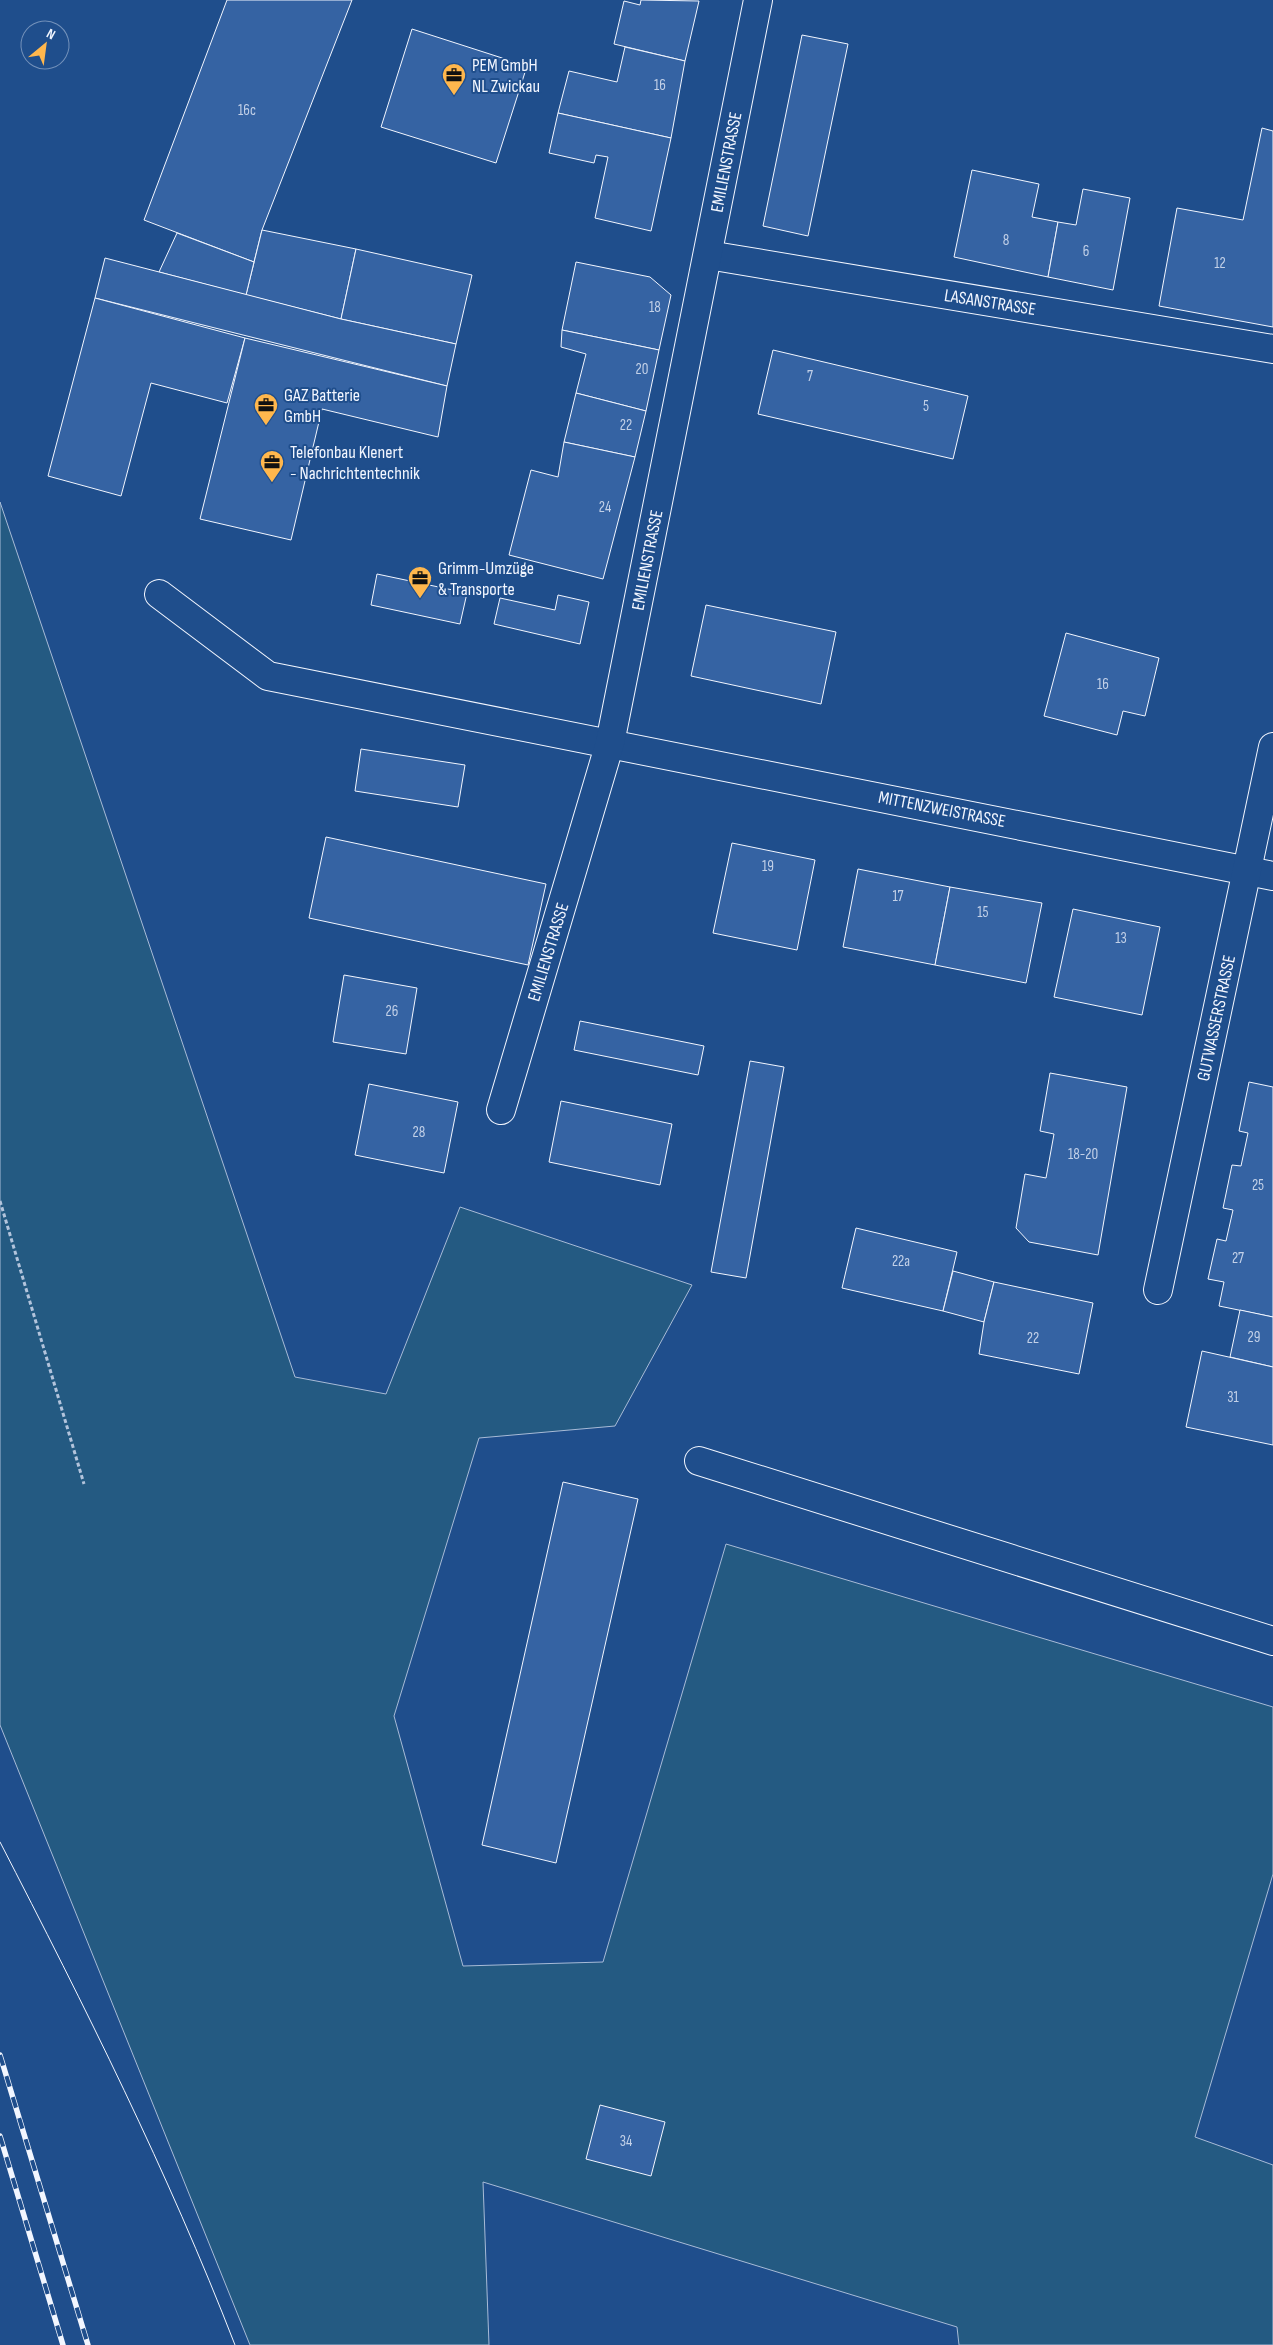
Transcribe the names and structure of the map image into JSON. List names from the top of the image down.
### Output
{
  "streets": {
    "street": [
      "EMILIENSTRASSE",
      "LASANSTRASSE",
      "MITTENZWEISTRASSE",
      "GUTWASSERSTRASSE"
    ]
  },
  "crossings": [
    ["EMILIENSTRASSE", "LASANSTRASSE"],
    ["EMILIENSTRASSE", "MITTENZWEISTRASSE"],
    ["MITTENZWEISTRASSE", "GUTWASSERSTRASSE"]
  ],
  "places": {
    "office": [
      "PEM GmbH NL Zwickau",
      "GAZ Batterie GmbH",
      "Telefonbau Klenert - Nachrichtentechnik",
      "Grimm-Umzüge & Transporte"
    ]
  },
  "house_numbers": [
    "16",
    "16c",
    "8",
    "6",
    "12",
    "18",
    "20",
    "7",
    "5",
    "22",
    "24",
    "16",
    "19",
    "17",
    "15",
    "13",
    "26",
    "28",
    "18-20",
    "25",
    "27",
    "22a",
    "29",
    "22",
    "31",
    "34"
  ],
  "north": "top right"
}
